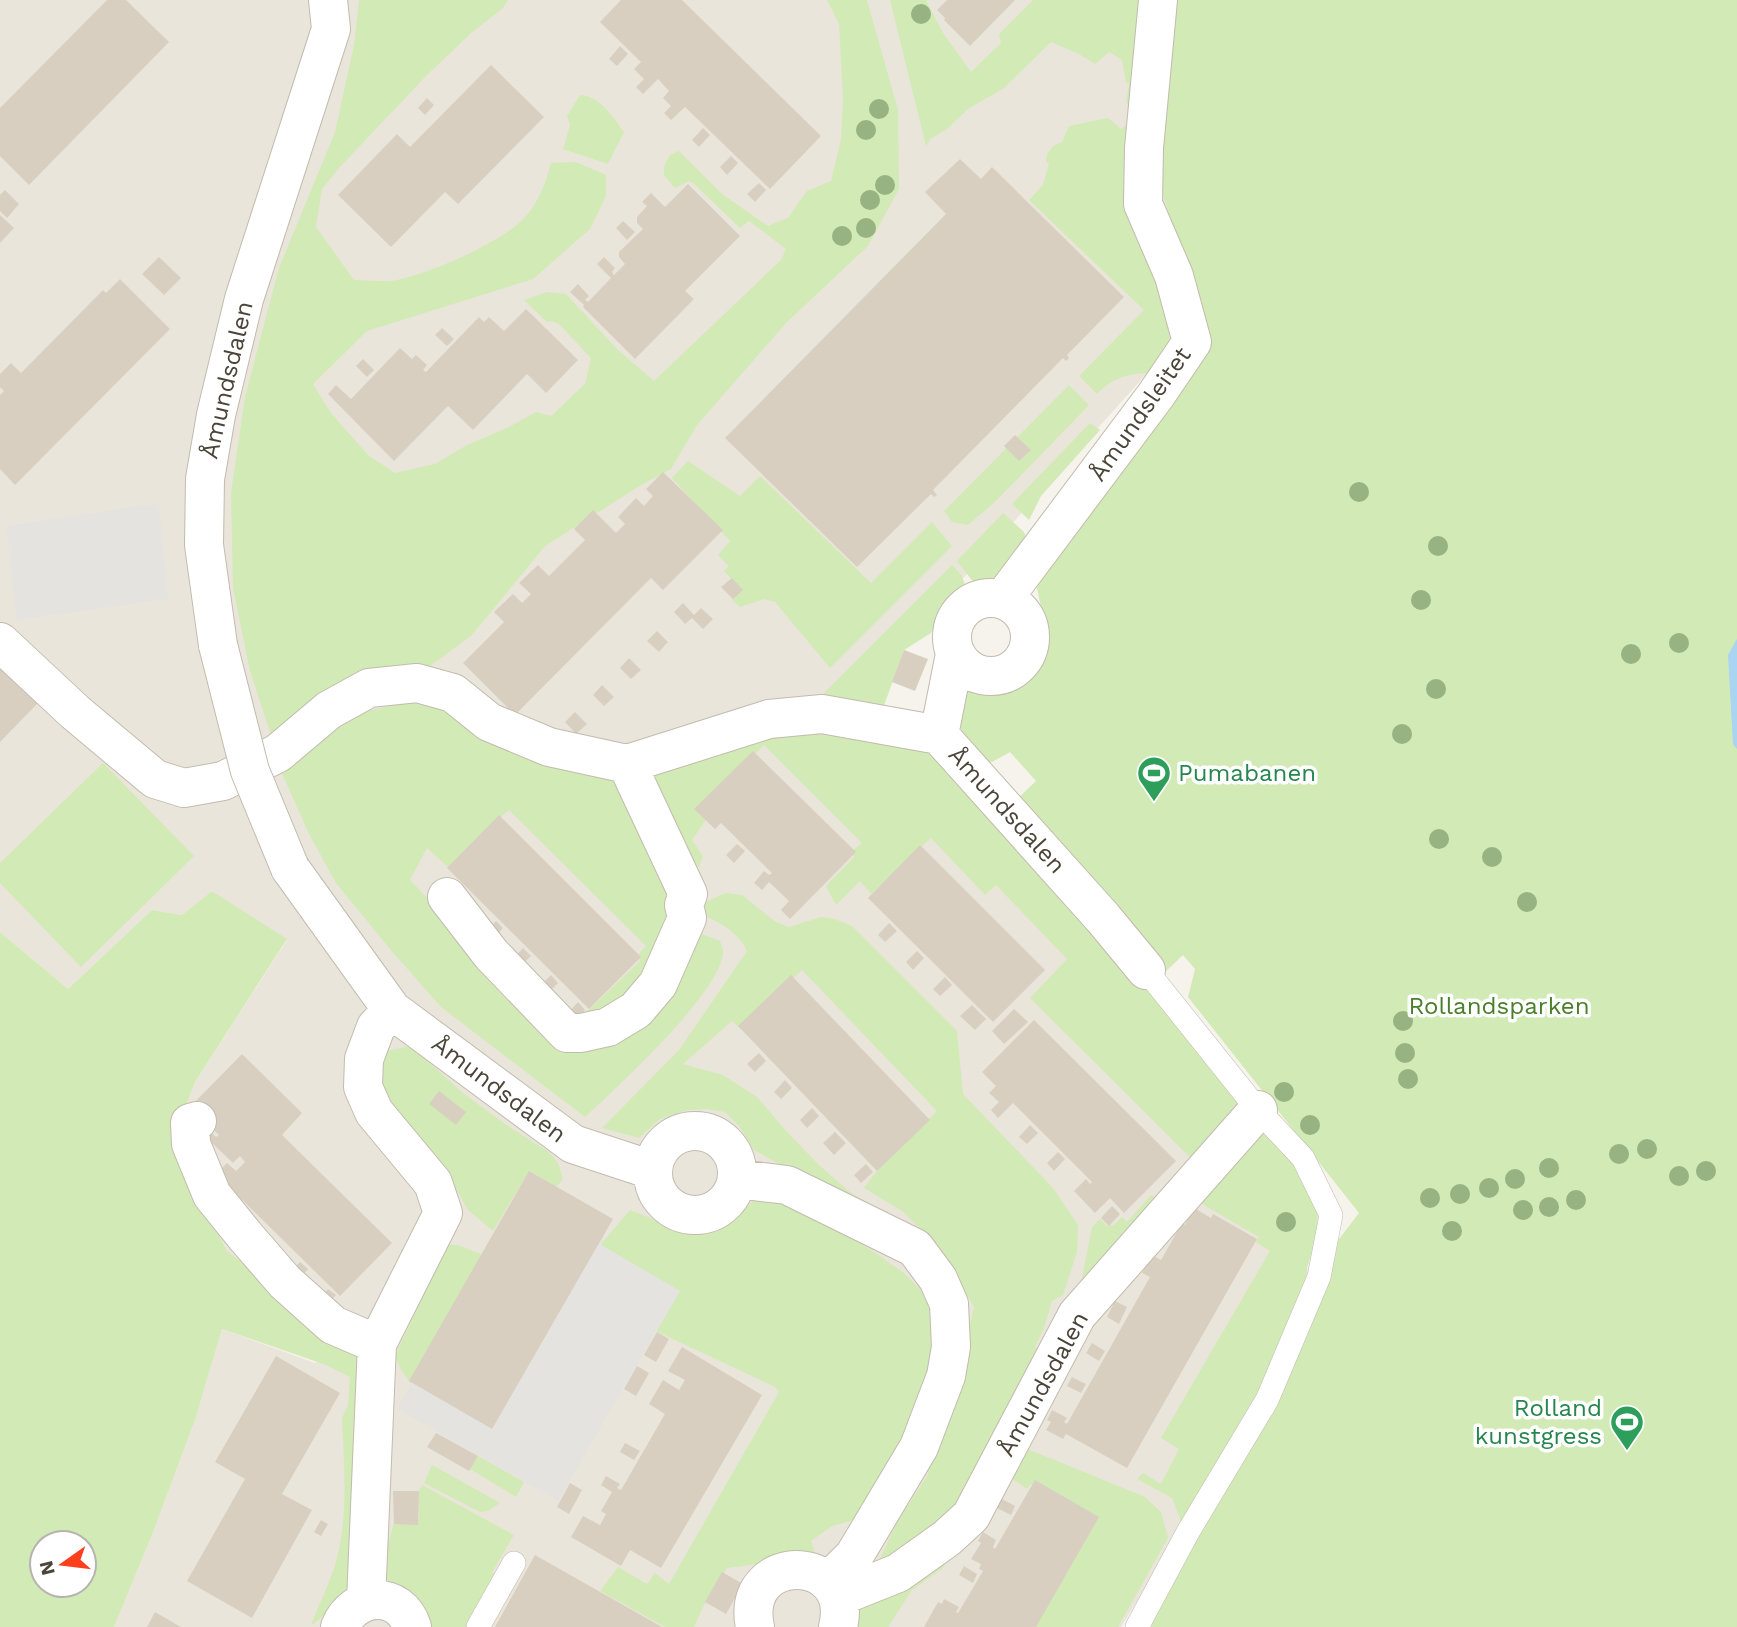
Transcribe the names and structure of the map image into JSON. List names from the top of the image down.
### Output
{
  "streets": {
    "street": ["Åmundsdalen", "Åmundsleitet"]
  },
  "parks": ["Rollandsparken"],
  "places": {
    "sports": ["Pumabanen", "Rolland kunstgress"]
  },
  "north": "left"
}
